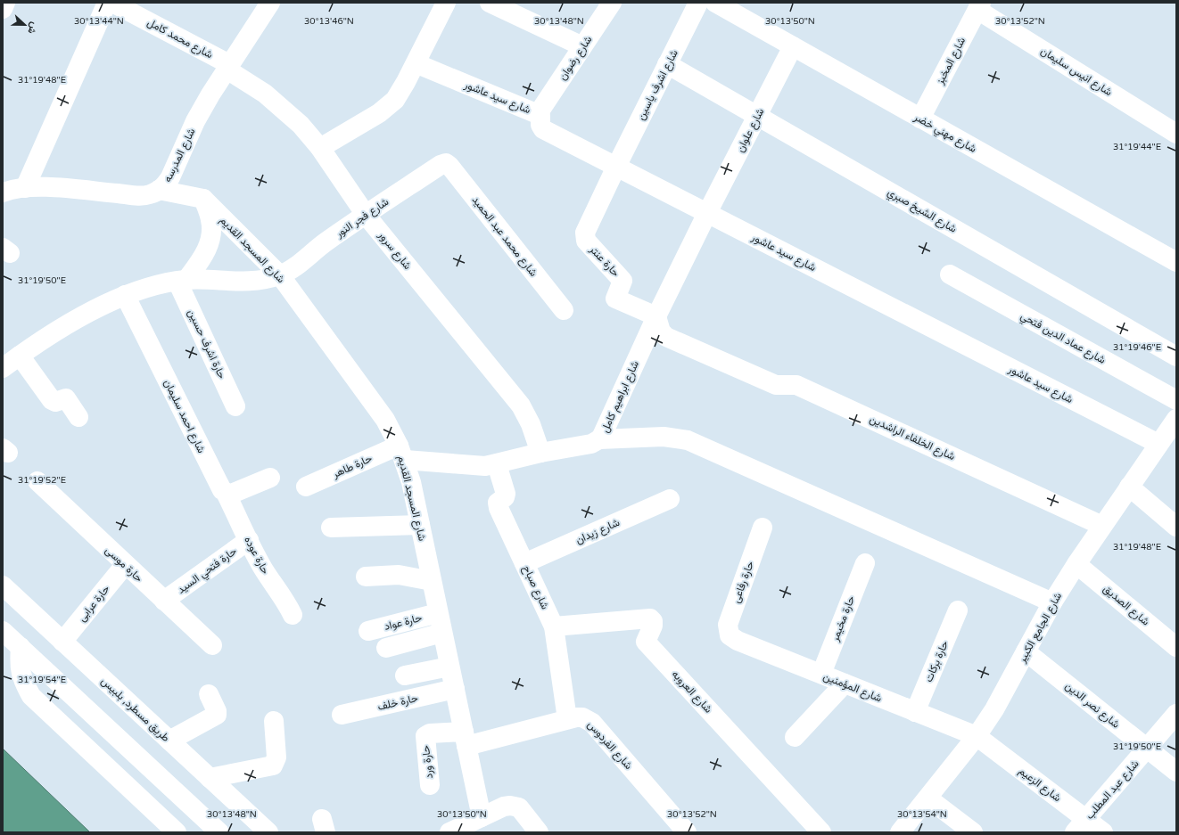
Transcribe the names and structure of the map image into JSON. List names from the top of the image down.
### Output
{
  "streets": {
    "street": [
      "شارع محمد كامل",
      "شارع رضوان",
      "شارع المخبز",
      "شارع انيس سليمان",
      "شارع اشرف ياسين",
      "شارع سيد عاشور",
      "شارع علوان",
      "شارع مهني خضر",
      "شارع المدرسه",
      "شارع الشيخ صبري",
      "شارع فجر النور",
      "شارع محمد عبد الحميد",
      "شارع المسجد القديم",
      "شارع سرور",
      "حارة عنتر",
      "شارع عماد الدين فتحي",
      "حارة اشرف حسين",
      "شارع ابراهيم كامل",
      "شارع احمد سليمان",
      "شارع الخلفاء الراشدين",
      "حارة طاهر",
      "شارع زيدان",
      "حارة عوده",
      "حارة موسى",
      "حارة فتحي السيد",
      "حارة رفاعى",
      "شارع صباح",
      "حارة عرابى",
      "شارع الصديق",
      "حارة مخيمر",
      "حارة عواد",
      "شارع الجامع الكبير",
      "حارة بركات",
      "شارع المؤمنين",
      "شارع العروبه",
      "حارة خلف",
      "شارع نصر الدين",
      "طريق مسطرد, بلبيس",
      "شارع الفردوس",
      "حارة ورد",
      "شارع الزعيم",
      "شارع عبد المطلب"
    ]
  },
  "crossings": [
    ["شارع محمد كامل", "شارع المدرسه"],
    ["شارع محمد كامل", "شارع سرور"],
    ["شارع رضوان", "شارع سيد عاشور"],
    ["شارع المخبز", "شارع انيس سليمان"],
    ["شارع المخبز", "شارع مهني خضر"],
    ["شارع اشرف ياسين", "شارع سيد عاشور"],
    ["شارع اشرف ياسين", "شارع الشيخ صبري"],
    ["شارع اشرف ياسين", "حارة عنتر"],
    ["شارع سيد عاشور", "شارع علوان"],
    ["شارع سيد عاشور", "حارة عنتر"],
    ["شارع سيد عاشور", "شارع ابراهيم كامل"],
    ["شارع سيد عاشور", "شارع الجامع الكبير"],
    ["شارع علوان", "شارع مهني خضر"],
    ["شارع علوان", "شارع الشيخ صبري"],
    ["شارع علوان", "شارع ابراهيم كامل"],
    ["شارع المدرسه", "شارع سرور"],
    ["شارع فجر النور", "شارع محمد عبد الحميد"],
    ["شارع فجر النور", "شارع المسجد القديم"],
    ["شارع فجر النور", "شارع سرور"],
    ["شارع المسجد القديم", "شارع ابراهيم كامل"],
    ["شارع المسجد القديم", "حارة طاهر"],
    ["شارع المسجد القديم", "حارة عواد"],
    ["شارع المسجد القديم", "حارة خلف"],
    ["شارع المسجد القديم", "شارع الفردوس"],
    ["شارع المسجد القديم", "حارة ورد"],
    ["شارع سرور", "شارع ابراهيم كامل"],
    ["حارة عنتر", "شارع ابراهيم كامل"],
    ["حارة عنتر", "شارع الخلفاء الراشدين"],
    ["شارع ابراهيم كامل", "شارع الخلفاء الراشدين"],
    ["شارع ابراهيم كامل", "حارة طاهر"],
    ["شارع ابراهيم كامل", "شارع صباح"],
    ["شارع احمد سليمان", "حارة عوده"],
    ["شارع الخلفاء الراشدين", "شارع الجامع الكبير"],
    ["شارع زيدان", "شارع صباح"],
    ["حارة عوده", "حارة فتحي السيد"],
    ["حارة موسى", "حارة فتحي السيد"],
    ["حارة موسى", "حارة عرابى"],
    ["حارة رفاعى", "شارع المؤمنين"],
    ["شارع صباح", "شارع العروبه"],
    ["شارع صباح", "شارع الفردوس"],
    ["حارة عرابى", "طريق مسطرد, بلبيس"],
    ["شارع الصديق", "شارع الجامع الكبير"],
    ["حارة مخيمر", "شارع المؤمنين"],
    ["شارع الجامع الكبير", "شارع المؤمنين"],
    ["شارع الجامع الكبير", "شارع نصر الدين"],
    ["شارع الجامع الكبير", "شارع الزعيم"],
    ["حارة بركات", "شارع المؤمنين"],
    ["شارع المؤمنين", "شارع الزعيم"],
    ["شارع نصر الدين", "شارع عبد المطلب"],
    ["شارع الفردوس", "حارة ورد"],
    ["شارع الزعيم", "شارع عبد المطلب"]
  ],
  "north": "right",
  "coordinates": [
    "30°13'44\"N",
    "30°13'52\"N",
    "30°13'46\"N",
    "30°13'48\"N",
    "30°13'50\"N",
    "31°19'48\"E",
    "31°19'44\"E",
    "31°19'50\"E",
    "31°19'46\"E",
    "31°19'52\"E",
    "31°19'54\"E",
    "30°13'54\"N"
  ]
}
